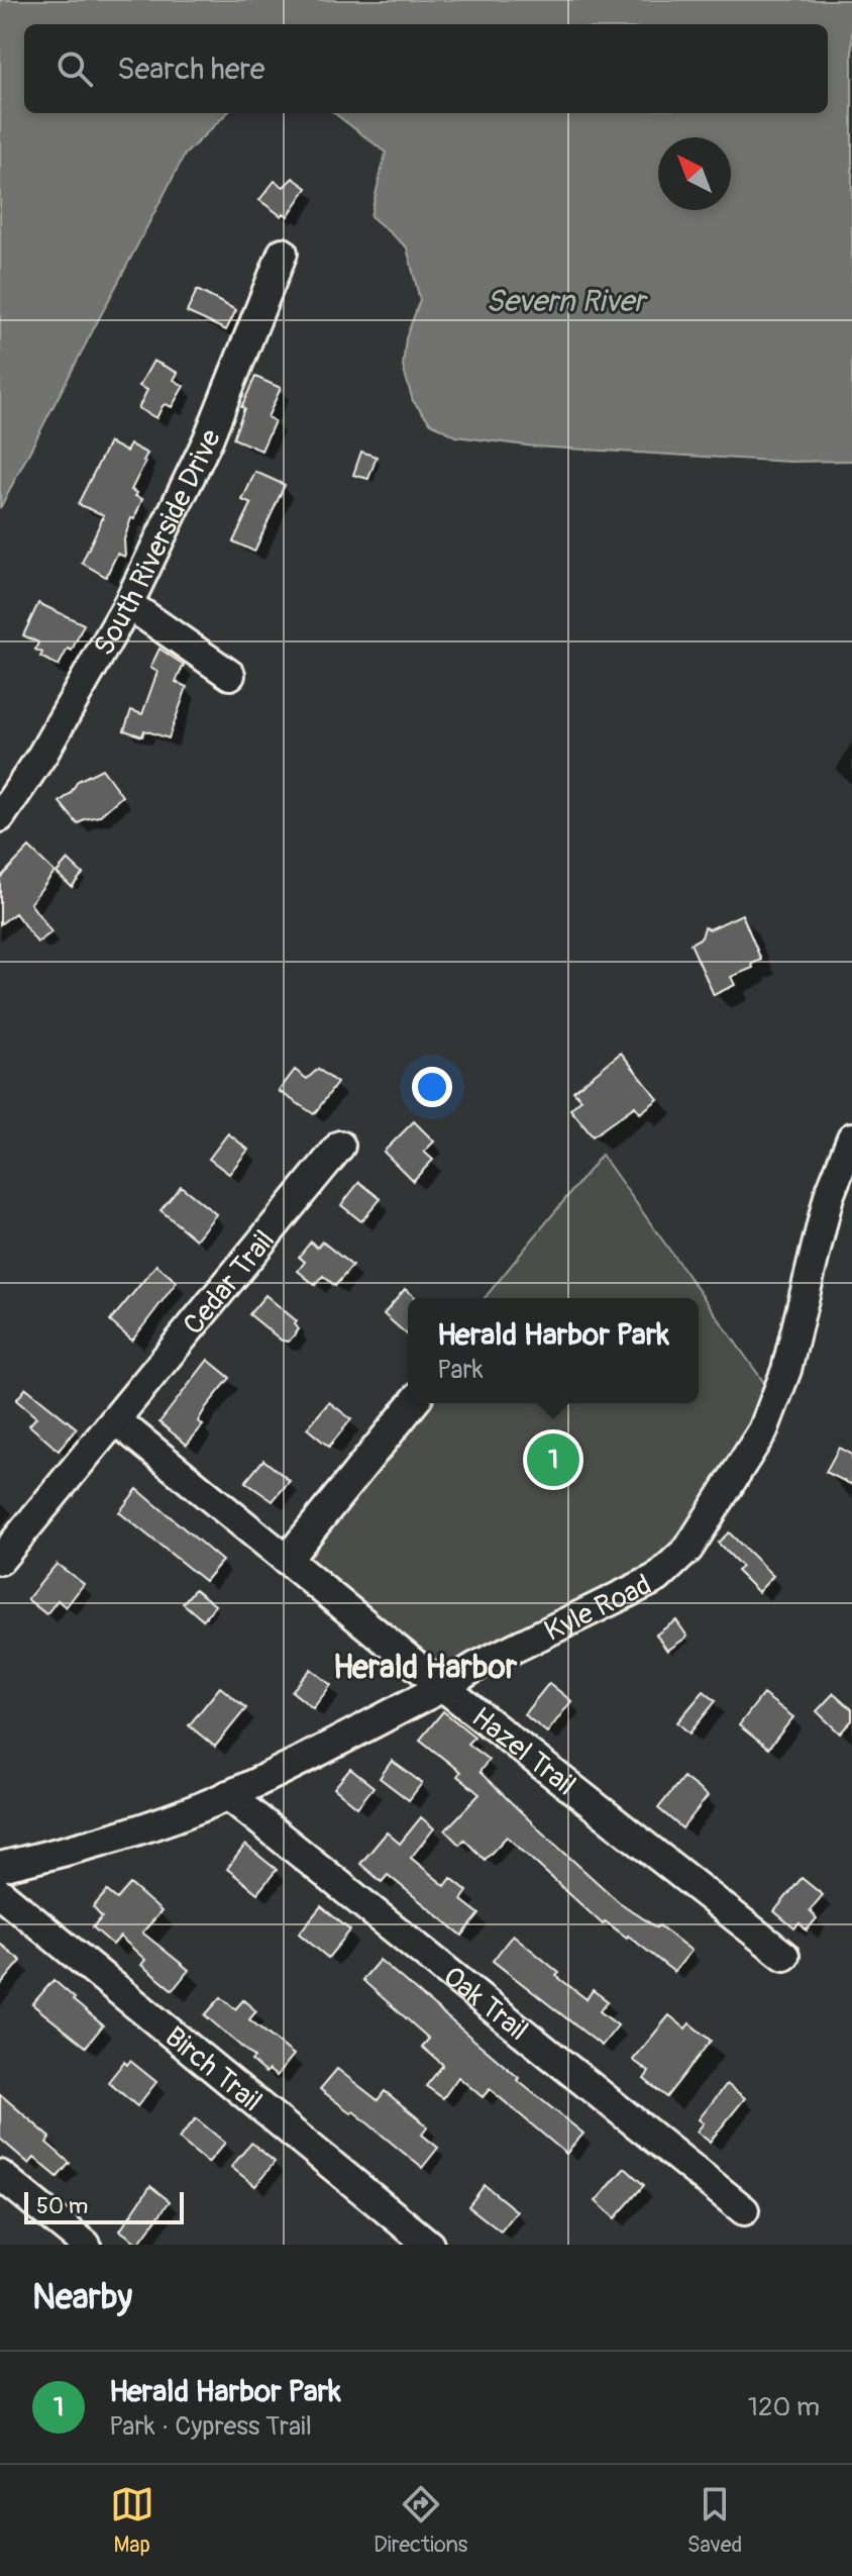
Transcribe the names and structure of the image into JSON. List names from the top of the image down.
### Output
{
  "streets": {
    "street": [
      "South Riverside Drive",
      "Cedar Trail",
      "Kyle Road",
      "Hazel Trail",
      "Oak Trail",
      "Birch Trail"
    ]
  },
  "crossings": [
    ["Cedar Trail", "Hazel Trail"],
    ["Kyle Road", "Hazel Trail"],
    ["Kyle Road", "Oak Trail"]
  ],
  "districts": ["Herald Harbor"],
  "water": ["Severn River"],
  "scale_bar": "50 m",
  "north": "top left",
  "page": {
    "search": "Search here",
    "popup": ["Herald Harbor Park", "Park"],
    "pins": "1",
    "scale": "50 m",
    "heading": "Nearby",
    "list": [
      {
        "mark": "1",
        "name": "Herald Harbor Park",
        "note": "Park · Cypress Trail",
        "value": "120 m"
      }
    ],
    "nav": ["Map", "Directions", "Saved"]
  }
}
